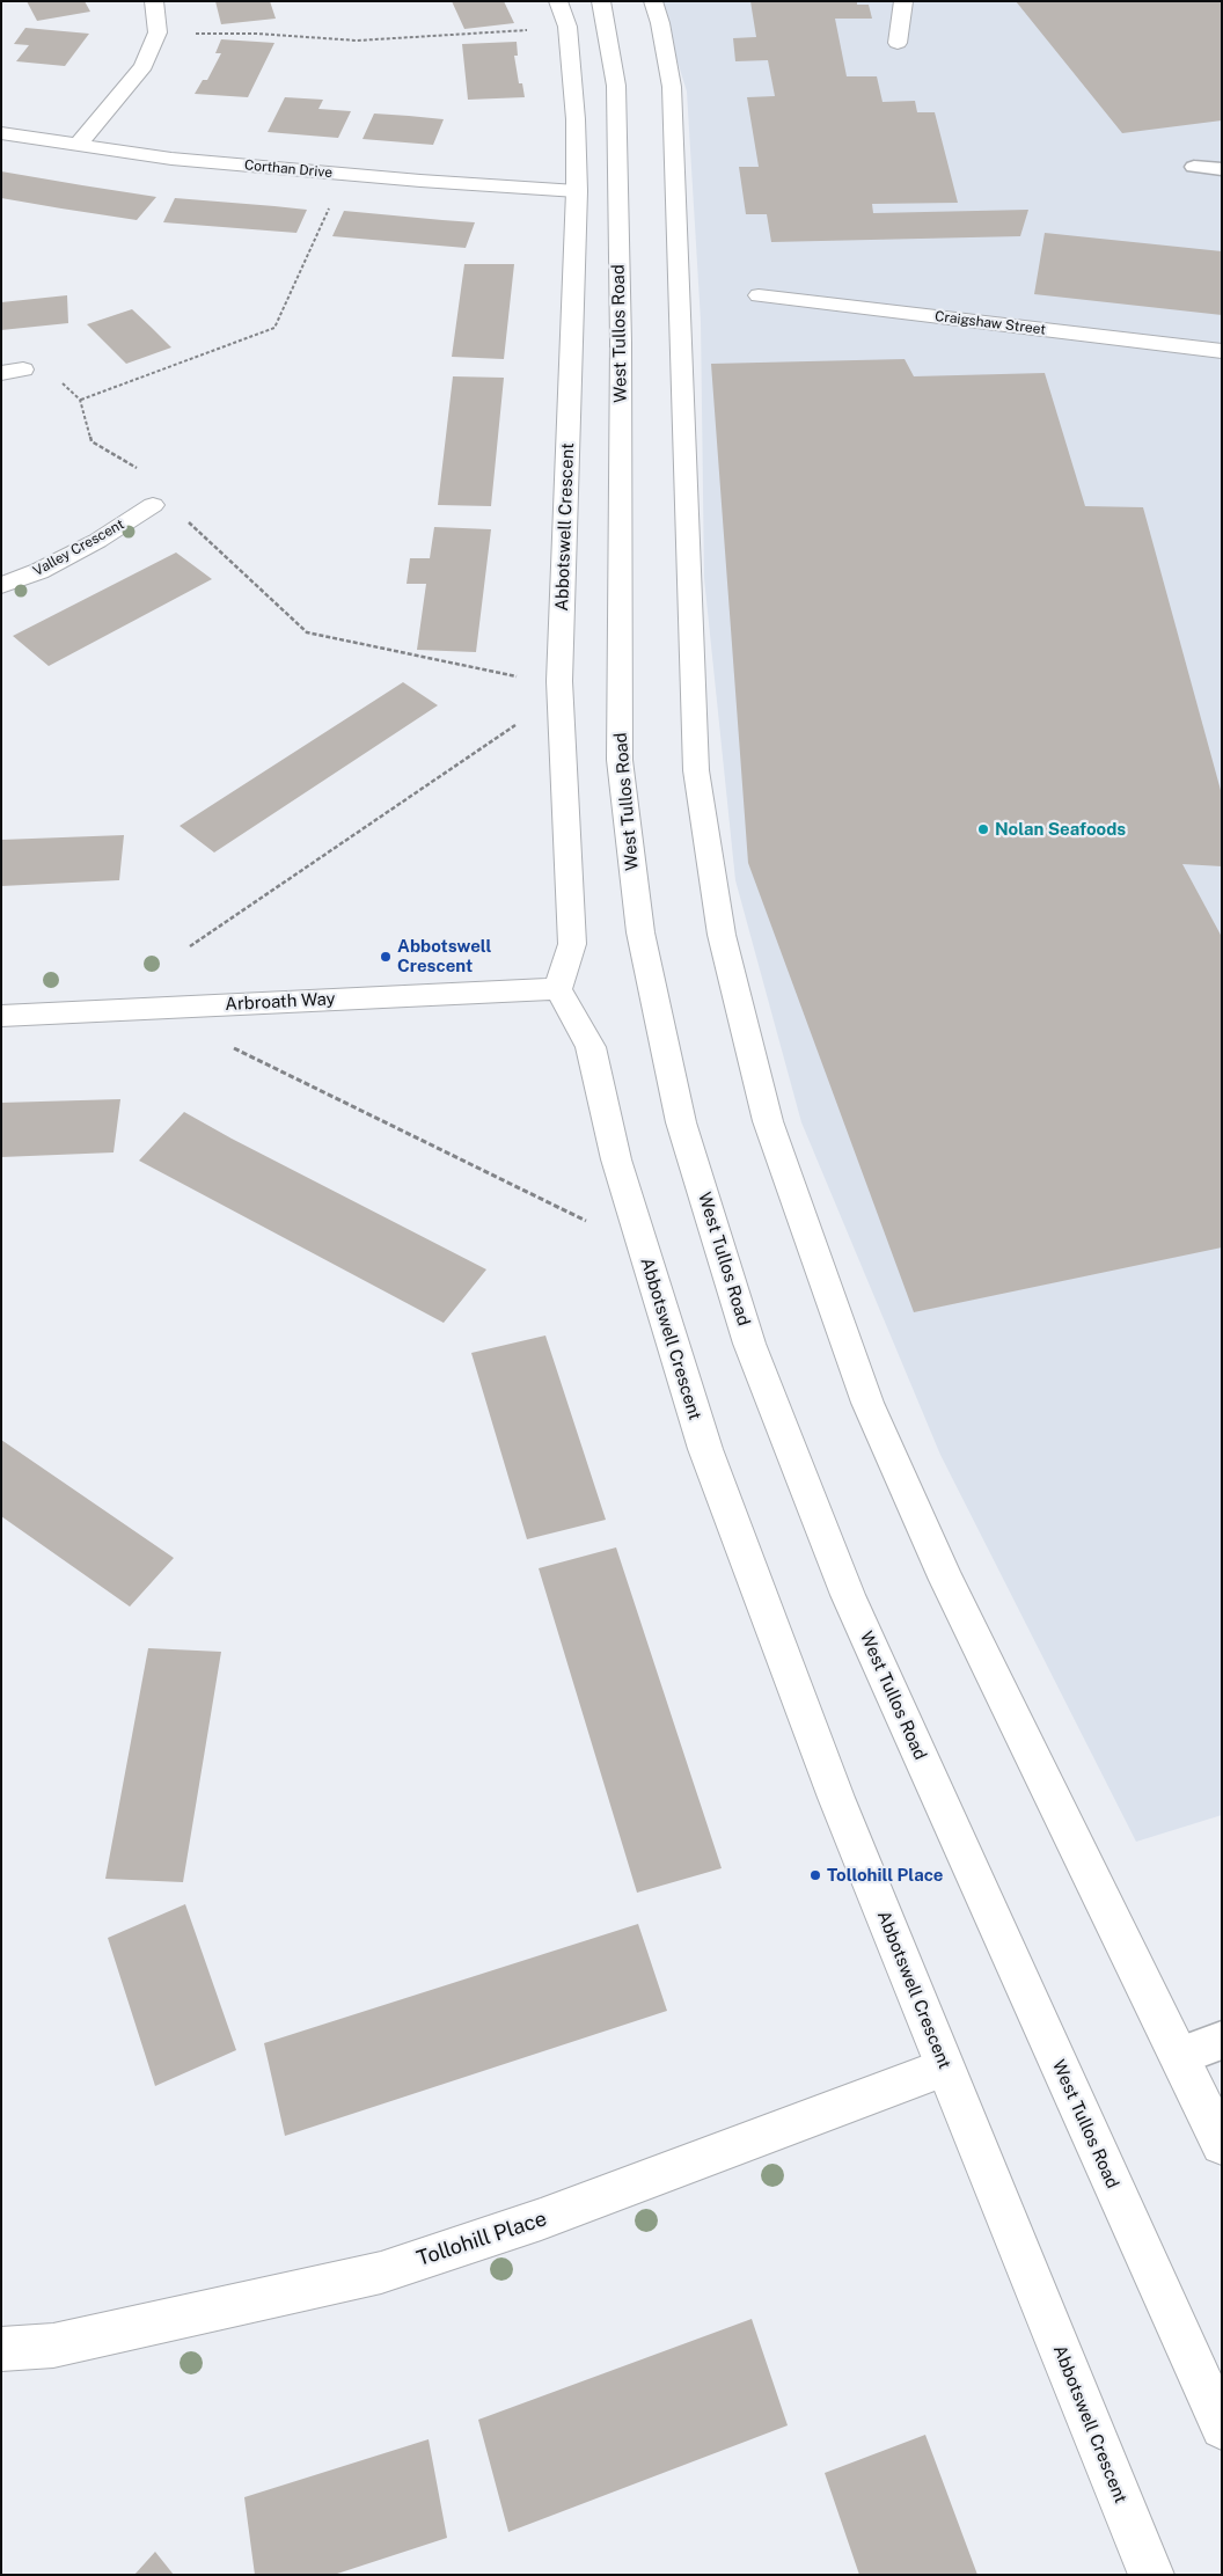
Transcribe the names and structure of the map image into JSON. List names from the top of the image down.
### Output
{
  "streets": {
    "street": [
      "Corthan Drive",
      "Craigshaw Street",
      "West Tullos Road",
      "Abbotswell Crescent",
      "Valley Crescent",
      "Arbroath Way",
      "Tollohill Place"
    ]
  },
  "crossings": [
    ["Corthan Drive", "Abbotswell Crescent"],
    ["Abbotswell Crescent", "Arbroath Way"],
    ["Abbotswell Crescent", "Tollohill Place"]
  ],
  "places": ["Nolan Seafoods", "Abbotswell Crescent", "Tollohill Place"]
}
